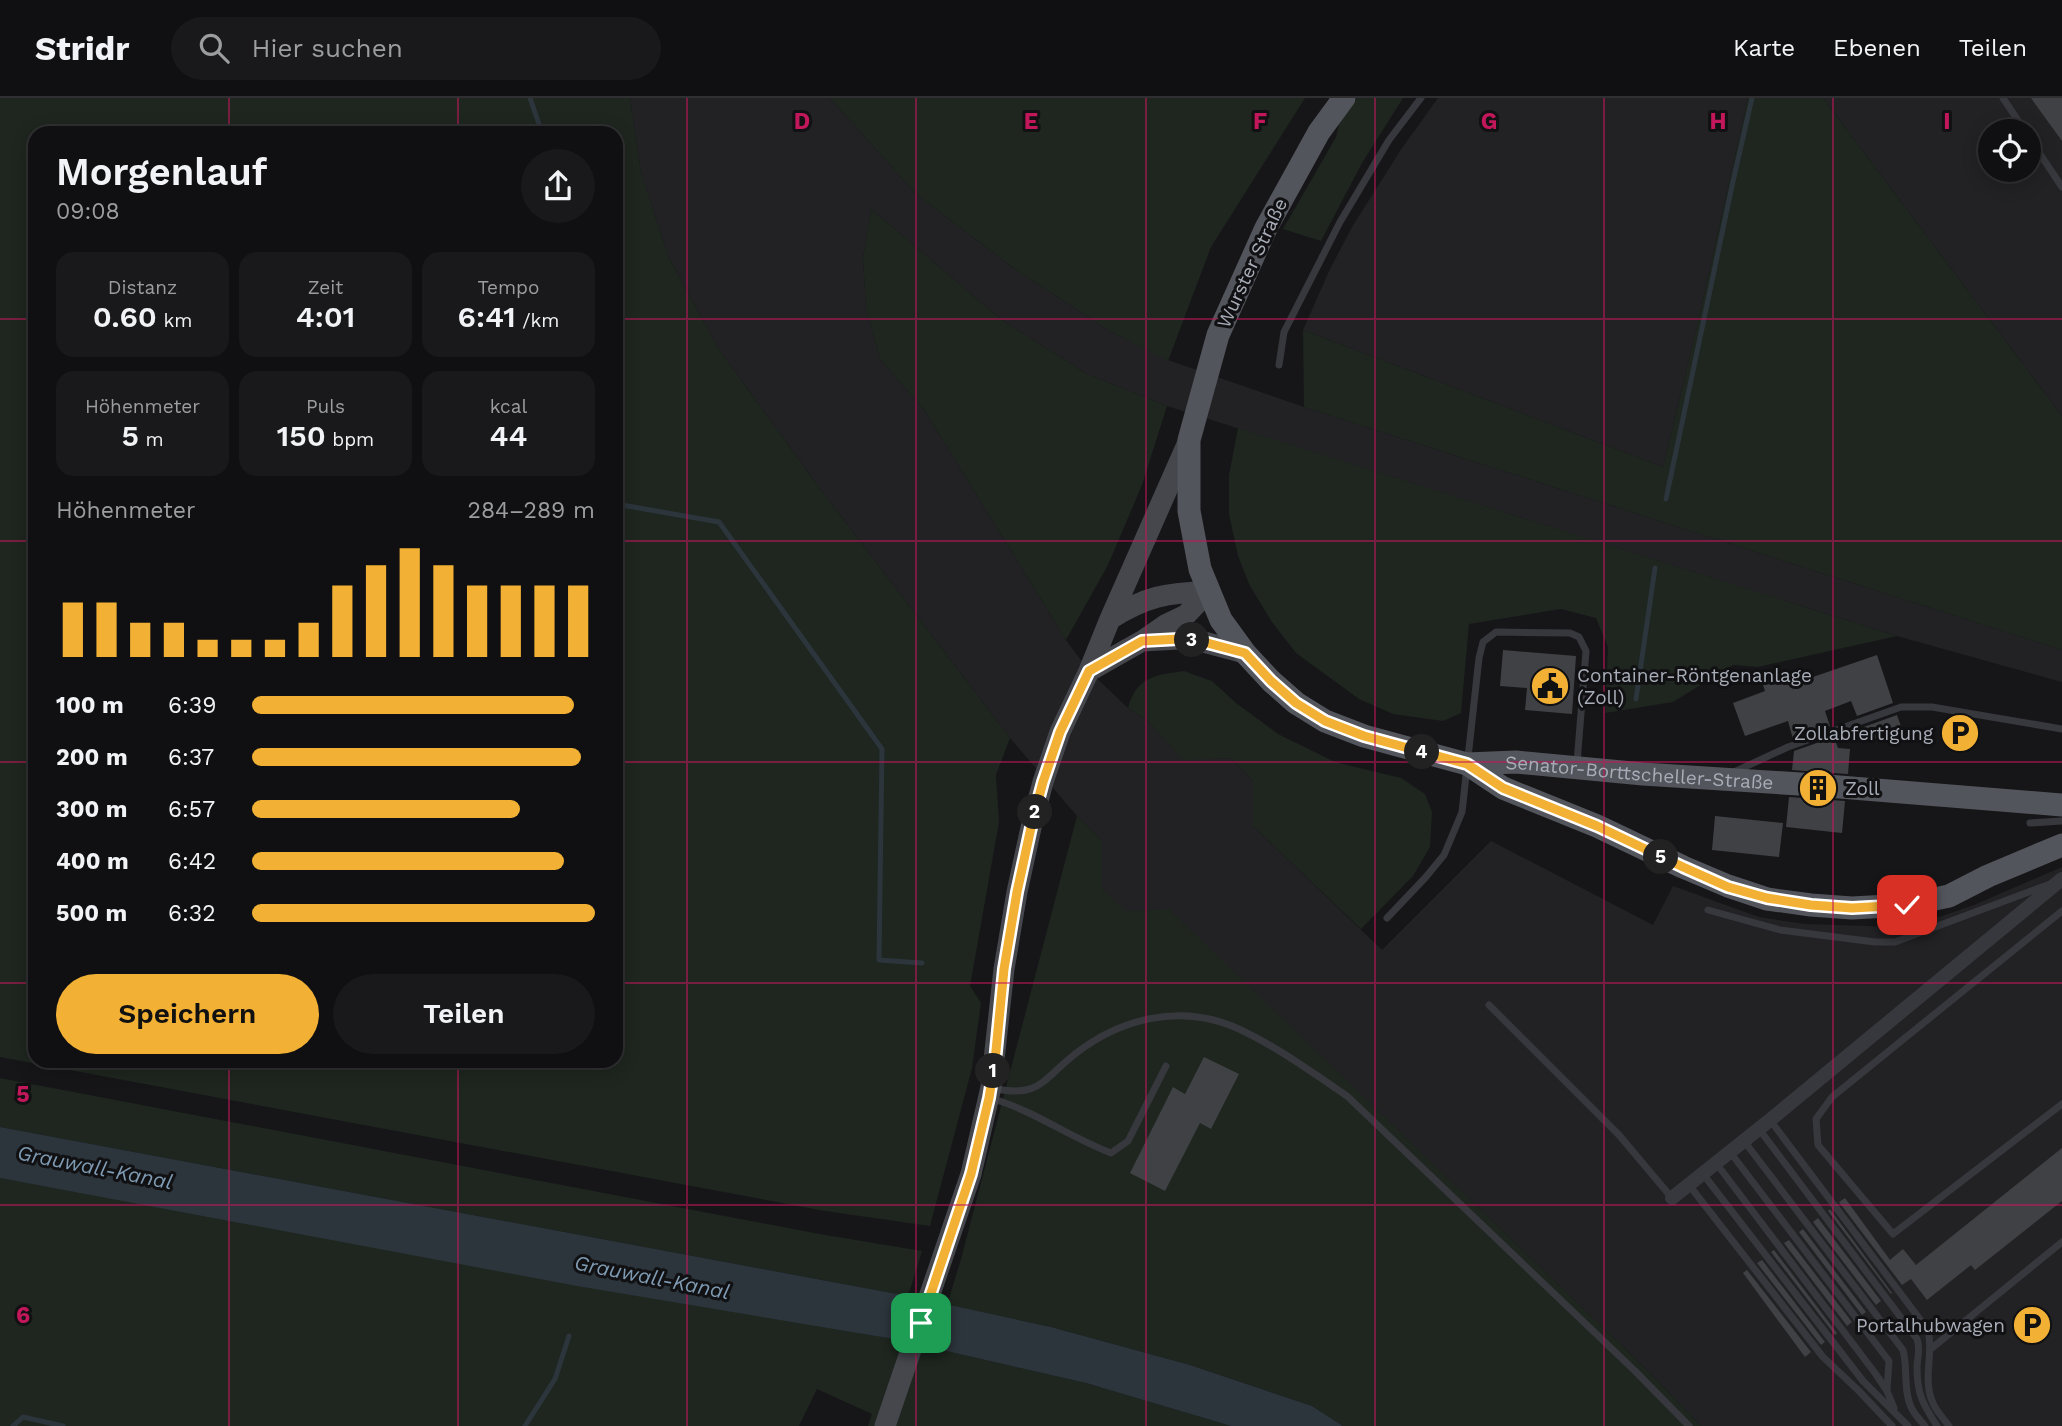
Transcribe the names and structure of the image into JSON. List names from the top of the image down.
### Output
{
  "streets": {
    "main road": ["Wurster Straße", "Senator-Borttscheller-Straße"]
  },
  "crossings": [
    ["Wurster Straße", "Senator-Borttscheller-Straße"]
  ],
  "water": ["Grauwall-Kanal"],
  "places": {
    "public building": ["Container-Röntgenanlage (Zoll)"],
    "parking": ["Zollabfertigung", "Portalhubwagen"],
    "building": ["Zoll"]
  },
  "page": {
    "header": "Stridr",
    "search": "Hier suchen",
    "nav": ["Karte", "Ebenen", "Teilen"],
    "heading": ["Morgenlauf", "09:08"],
    "stats": [
      ["Distanz", "0.60 km"],
      ["Zeit", "4:01"],
      ["Tempo", "6:41 /km"],
      ["Höhenmeter", "5 m"],
      ["Puls", "150 bpm"],
      ["kcal", "44"]
    ],
    "chart": ["Höhenmeter", "284–289 m"],
    "pins": [
      "3",
      "4",
      "2",
      "5",
      "1"
    ],
    "list": [
      {
        "name": "100 m",
        "note": "6:39"
      },
      {
        "name": "200 m",
        "note": "6:37"
      },
      {
        "name": "300 m",
        "note": "6:57"
      },
      {
        "name": "400 m",
        "note": "6:42"
      },
      {
        "name": "500 m",
        "note": "6:32"
      }
    ],
    "buttons": ["Speichern", "Teilen"]
  },
  "grid": {
    "columns": [
      "D",
      "E",
      "F",
      "G",
      "H",
      "I"
    ],
    "rows": ["5", "6"]
  }
}
